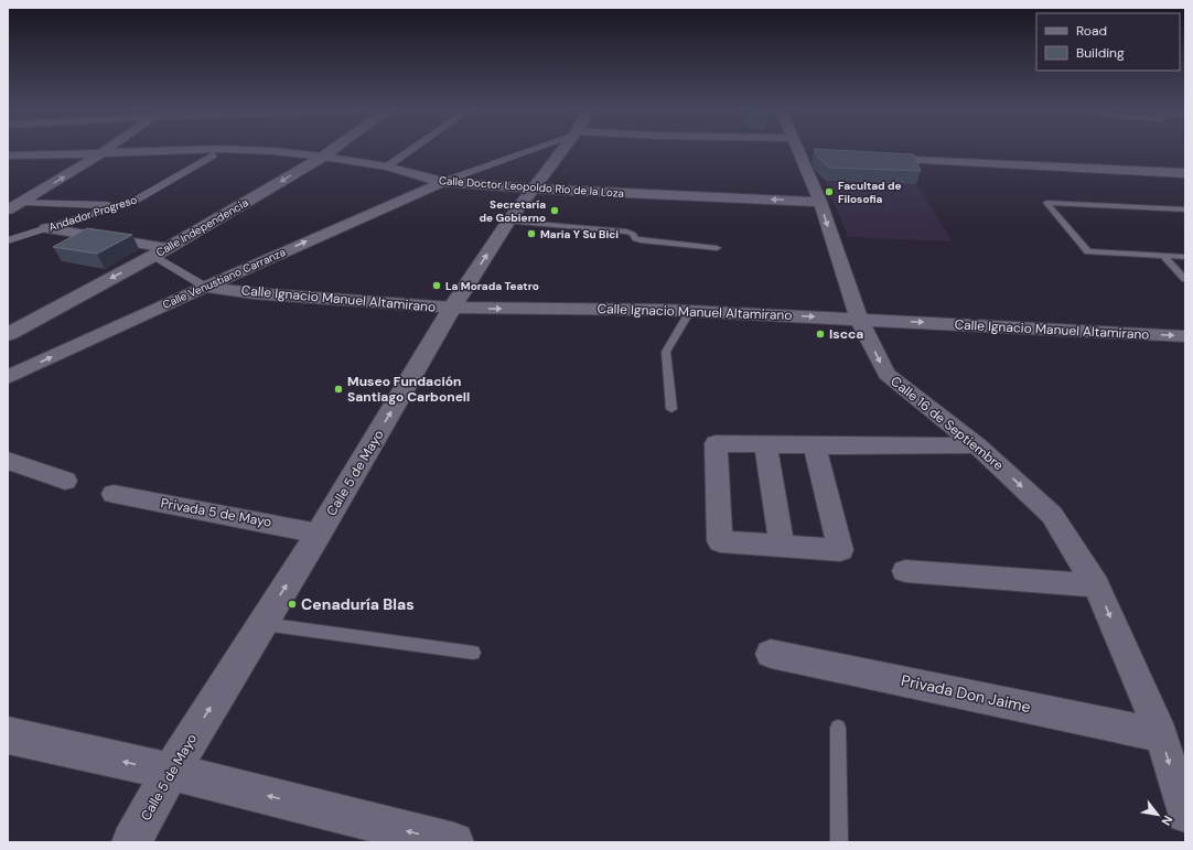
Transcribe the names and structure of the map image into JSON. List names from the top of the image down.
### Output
{
  "streets": {
    "street": [
      "Calle Doctor Leopoldo Río de la Loza",
      "Andador Progreso",
      "Calle Independencia",
      "Calle Venustiano Carranza",
      "Calle Ignacio Manuel Altamirano",
      "Calle 16 de Septiembre",
      "Calle 5 de Mayo",
      "Privada 5 de Mayo",
      "Privada Don Jaime"
    ]
  },
  "crossings": [
    ["Calle Doctor Leopoldo Río de la Loza", "Calle Independencia"],
    ["Calle Doctor Leopoldo Río de la Loza", "Calle Venustiano Carranza"],
    ["Calle Doctor Leopoldo Río de la Loza", "Calle 16 de Septiembre"],
    ["Calle Doctor Leopoldo Río de la Loza", "Calle 5 de Mayo"],
    ["Calle Venustiano Carranza", "Calle Ignacio Manuel Altamirano"],
    ["Calle Ignacio Manuel Altamirano", "Calle 16 de Septiembre"],
    ["Calle Ignacio Manuel Altamirano", "Calle 5 de Mayo"],
    ["Calle 16 de Septiembre", "Privada Don Jaime"],
    ["Calle 5 de Mayo", "Privada 5 de Mayo"]
  ],
  "one_way": ["Calle Doctor Leopoldo Río de la Loza", "Calle 16 de Septiembre", "Calle 5 de Mayo"],
  "places": [
    "Facultad de Filosofia",
    "Secretaría de Gobierno",
    "Maria Y Su Bici",
    "La Morada Teatro",
    "Iscca",
    "Museo Fundación Santiago Carbonell",
    "Cenaduría Blas"
  ],
  "legend": ["Road", "Building"],
  "north": "bottom right"
}
